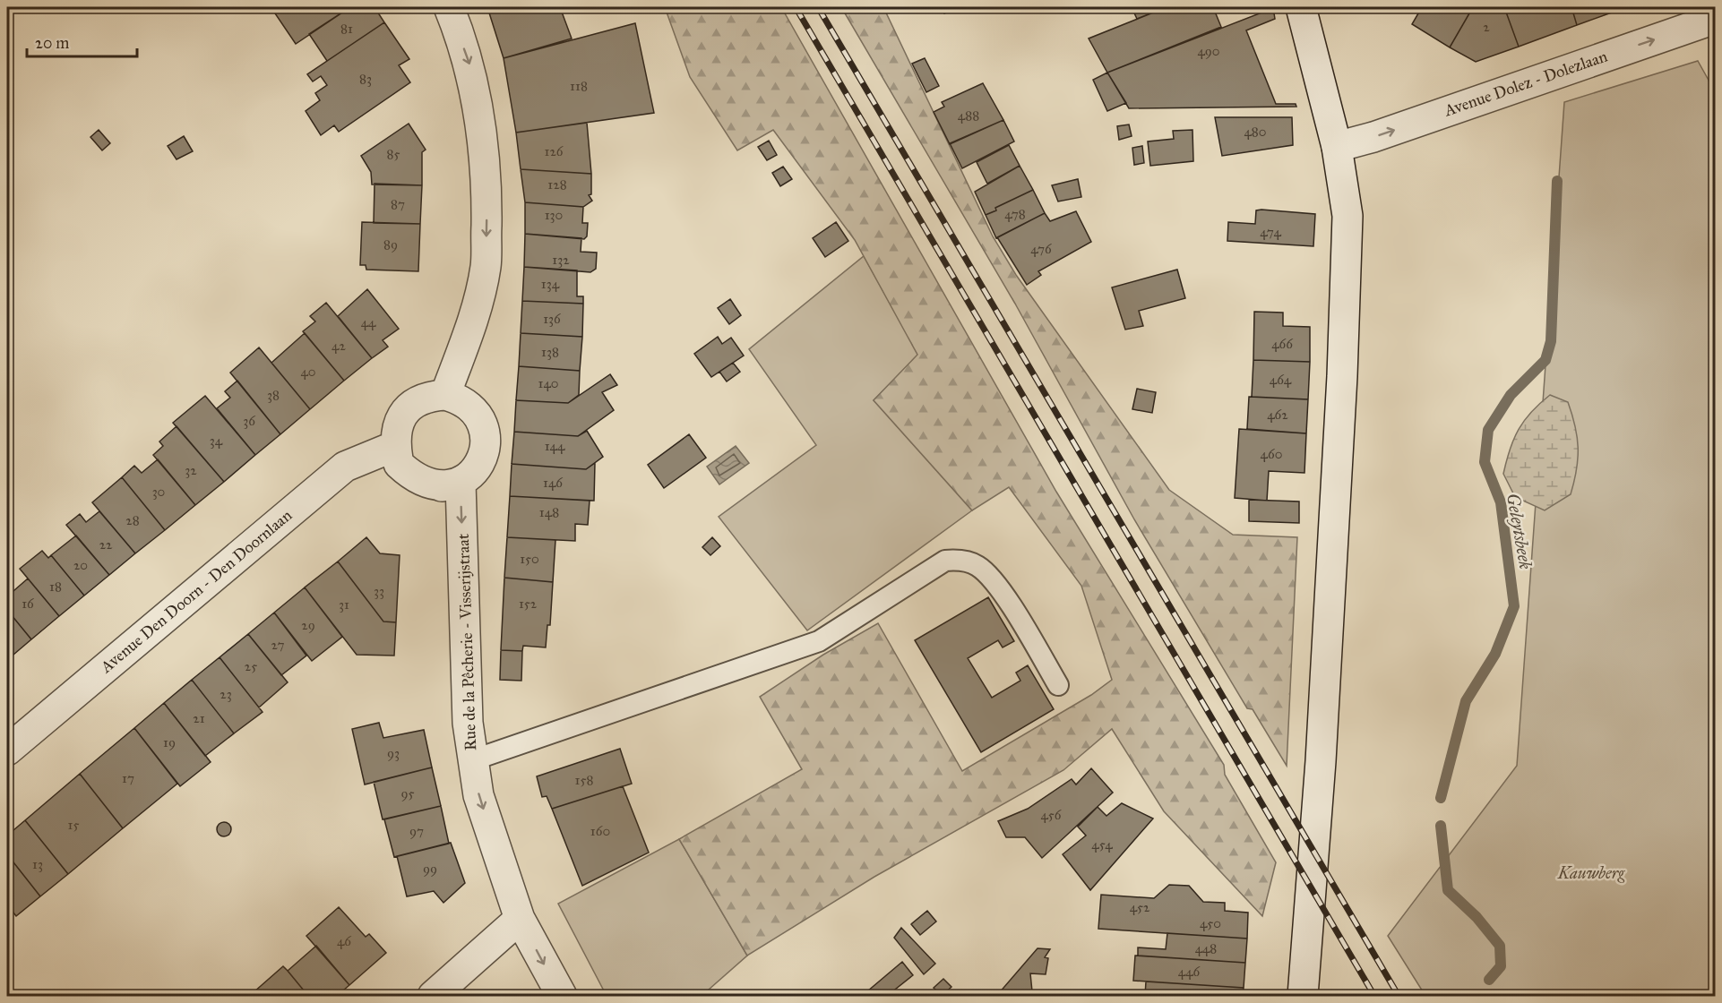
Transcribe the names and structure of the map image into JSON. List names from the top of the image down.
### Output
{
  "streets": {
    "street": ["Avenue Dolez - Dolezlaan", "Avenue Den Doorn - Den Doornlaan", "Rue de la Pêcherie - Visserijstraat"]
  },
  "crossings": [
    ["Avenue Den Doorn - Den Doornlaan", "Rue de la Pêcherie - Visserijstraat"]
  ],
  "one_way": ["Avenue Dolez - Dolezlaan"],
  "water": ["Geleytsbeek"],
  "parks": ["Kauwberg"],
  "house_numbers": [
    "2",
    "81",
    "490",
    "83",
    "118",
    "488",
    "480",
    "126",
    "85",
    "128",
    "87",
    "478",
    "130",
    "474",
    "89",
    "476",
    "132",
    "134",
    "136",
    "44",
    "466",
    "42",
    "138",
    "40",
    "464",
    "140",
    "38",
    "462",
    "36",
    "34",
    "144",
    "460",
    "32",
    "146",
    "30",
    "148",
    "28",
    "22",
    "150",
    "20",
    "18",
    "33",
    "16",
    "152",
    "31",
    "29",
    "27",
    "25",
    "23",
    "21",
    "19",
    "93",
    "17",
    "158",
    "95",
    "456",
    "15",
    "97",
    "160",
    "454",
    "13",
    "99",
    "452",
    "450",
    "46",
    "448",
    "446"
  ],
  "scale_bar": "20 m"
}
